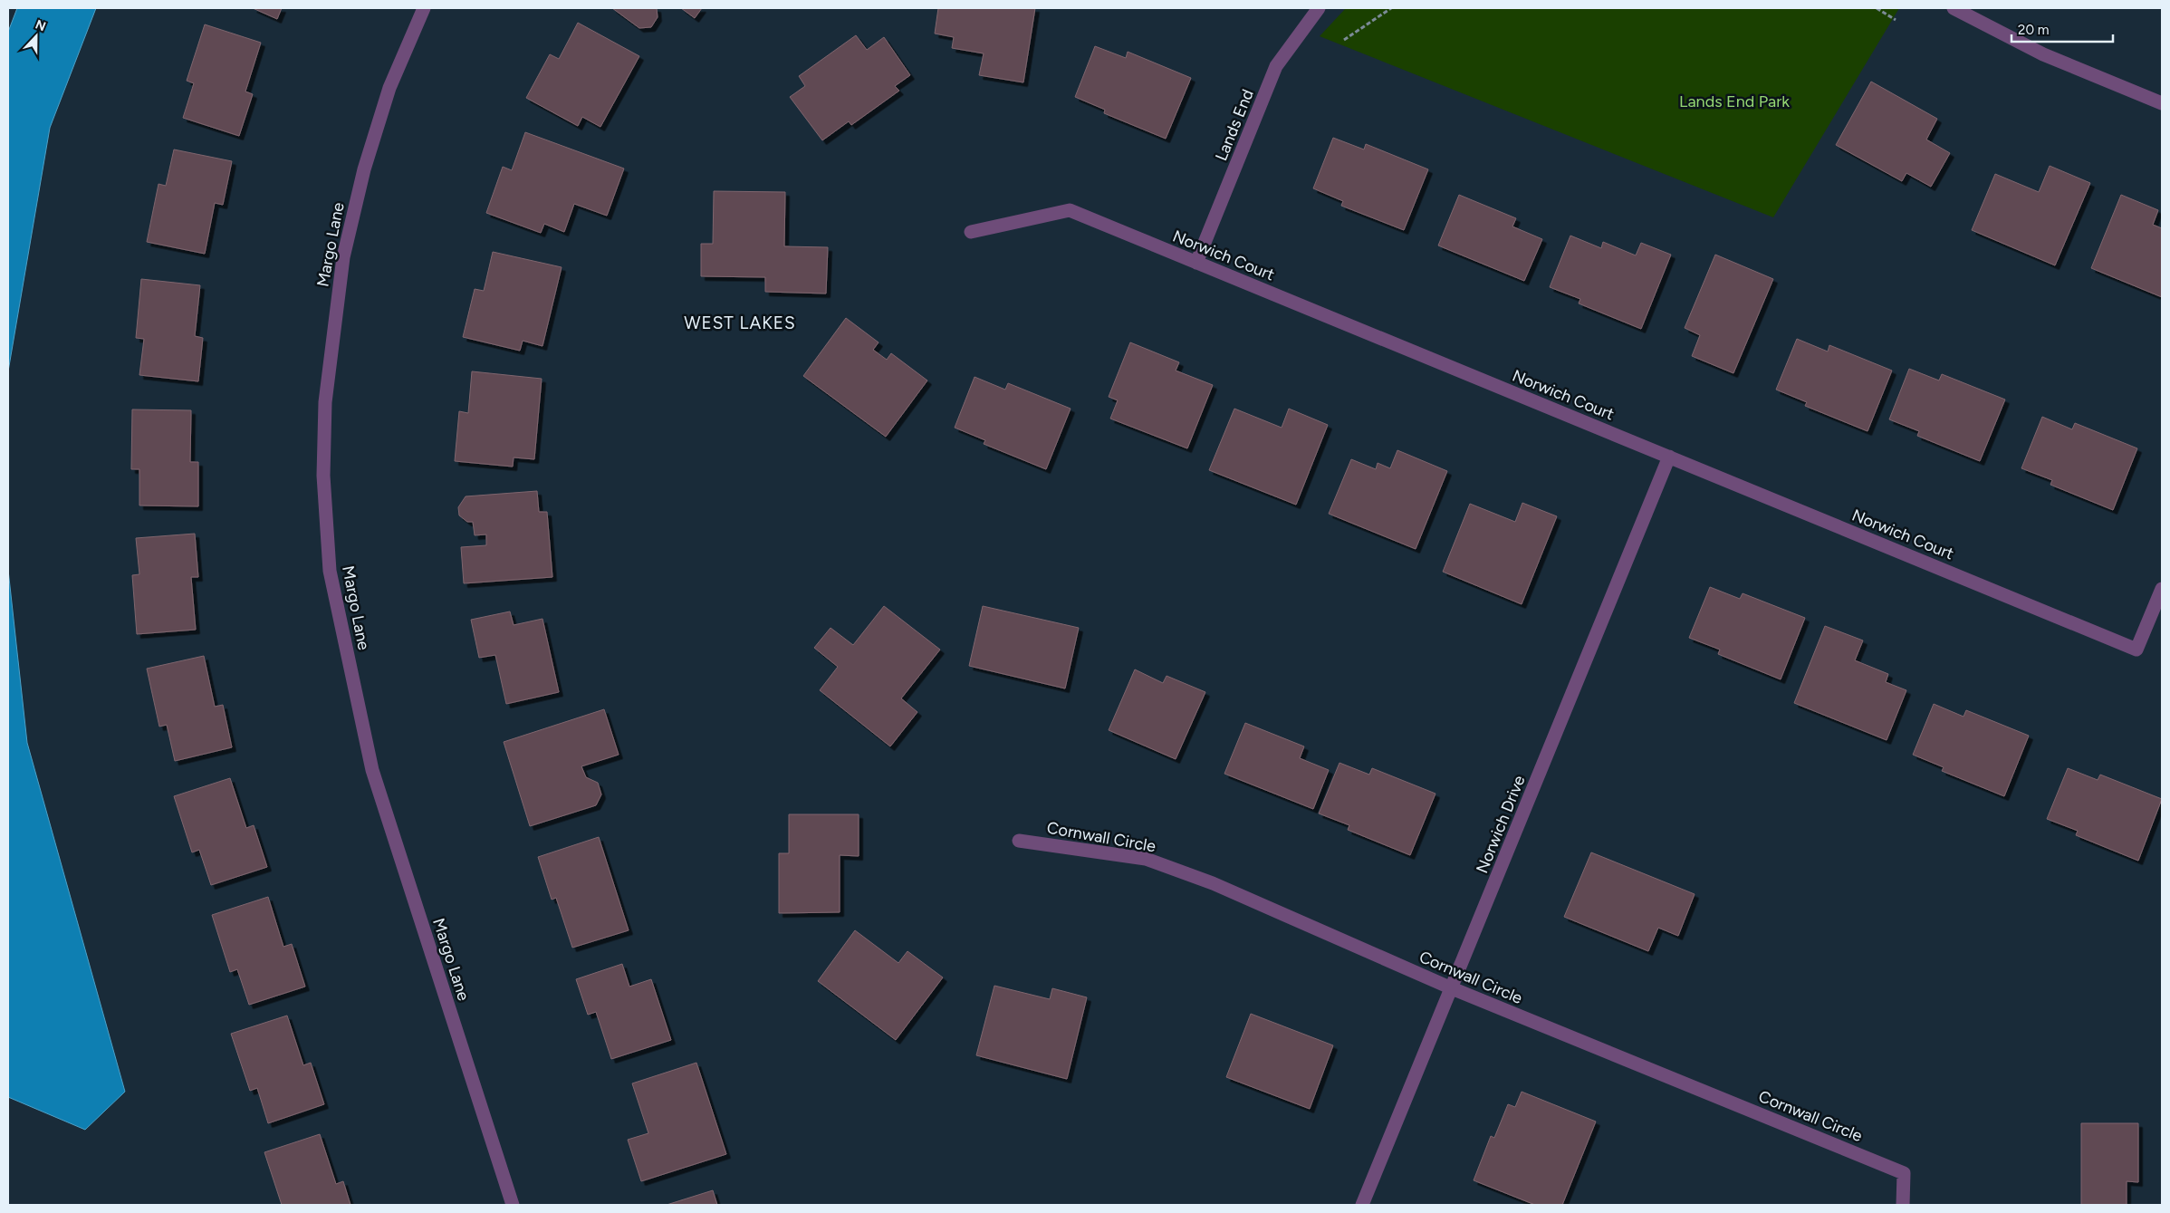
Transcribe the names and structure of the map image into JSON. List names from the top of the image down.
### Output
{
  "streets": {
    "street": [
      "Lands End",
      "Margo Lane",
      "Norwich Court",
      "Norwich Drive",
      "Cornwall Circle"
    ]
  },
  "crossings": [
    ["Lands End", "Norwich Court"],
    ["Norwich Court", "Norwich Drive"],
    ["Norwich Drive", "Cornwall Circle"]
  ],
  "districts": ["WEST LAKES"],
  "parks": ["Lands End Park"],
  "scale_bar": "20 m",
  "north": "top"
}
